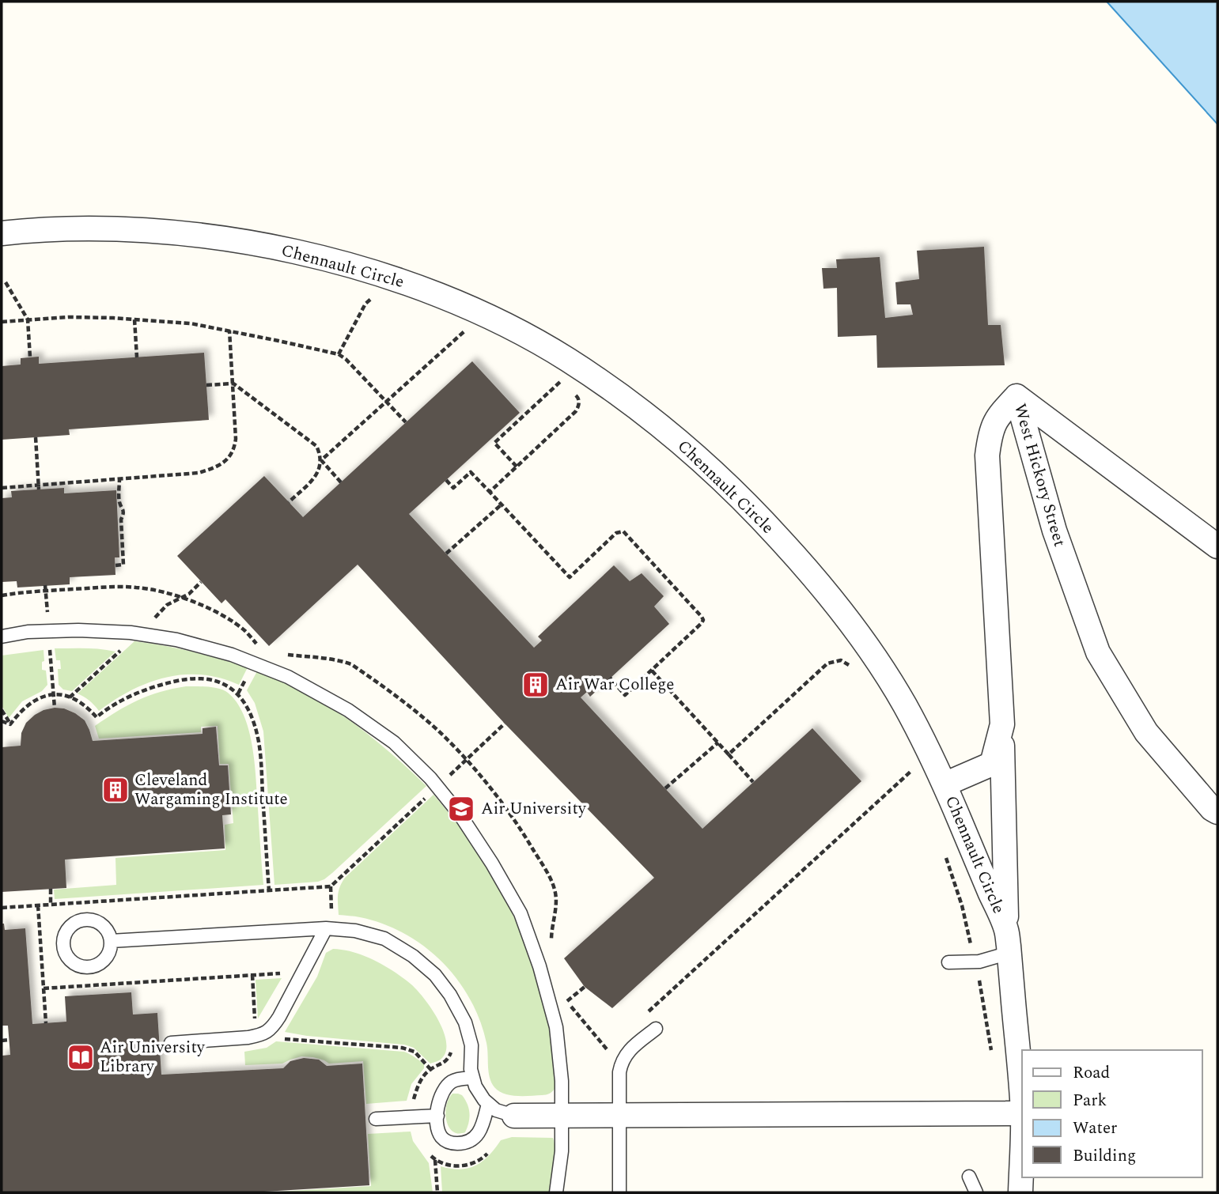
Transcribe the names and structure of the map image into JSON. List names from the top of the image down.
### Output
{
  "streets": {
    "street": ["Chennault Circle", "West Hickory Street"]
  },
  "crossings": [
    ["Chennault Circle", "West Hickory Street"]
  ],
  "places": {
    "building": ["Air War College", "Cleveland Wargaming Institute"],
    "school or university": ["Air University"],
    "library": ["Air University Library"]
  },
  "legend": [
    "Road",
    "Park",
    "Water",
    "Building"
  ]
}
